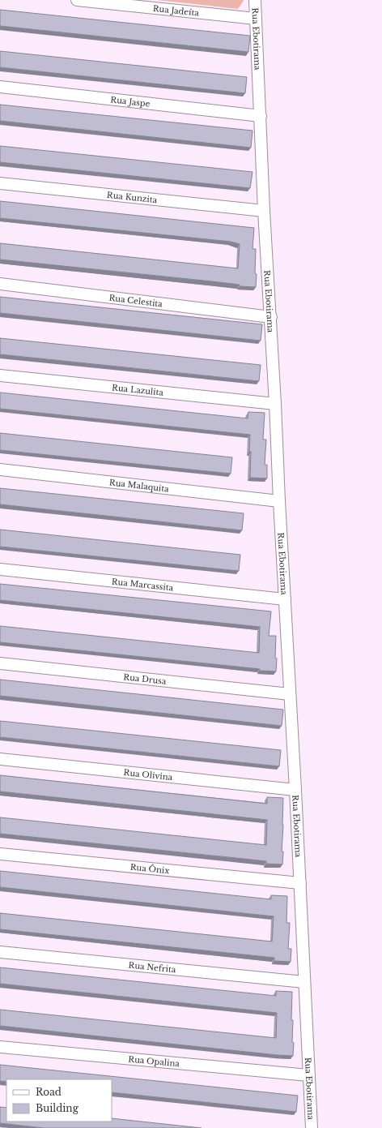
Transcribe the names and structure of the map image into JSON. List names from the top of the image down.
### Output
{
  "streets": {
    "street": [
      "Rua Jadeíta",
      "Rua Ebotirama",
      "Rua Jaspe",
      "Rua Kunzita",
      "Rua Celestita",
      "Rua Lazulita",
      "Rua Malaquita",
      "Rua Marcassita",
      "Rua Drusa",
      "Rua Olivina",
      "Rua Ônix",
      "Rua Nefrita",
      "Rua Opalina"
    ]
  },
  "crossings": [
    ["Rua Jadeíta", "Rua Ebotirama"],
    ["Rua Ebotirama", "Rua Jaspe"],
    ["Rua Ebotirama", "Rua Kunzita"],
    ["Rua Ebotirama", "Rua Celestita"],
    ["Rua Ebotirama", "Rua Lazulita"],
    ["Rua Ebotirama", "Rua Malaquita"],
    ["Rua Ebotirama", "Rua Marcassita"],
    ["Rua Ebotirama", "Rua Drusa"],
    ["Rua Ebotirama", "Rua Olivina"],
    ["Rua Ebotirama", "Rua Ônix"],
    ["Rua Ebotirama", "Rua Nefrita"],
    ["Rua Ebotirama", "Rua Opalina"]
  ],
  "legend": ["Road", "Building"]
}
